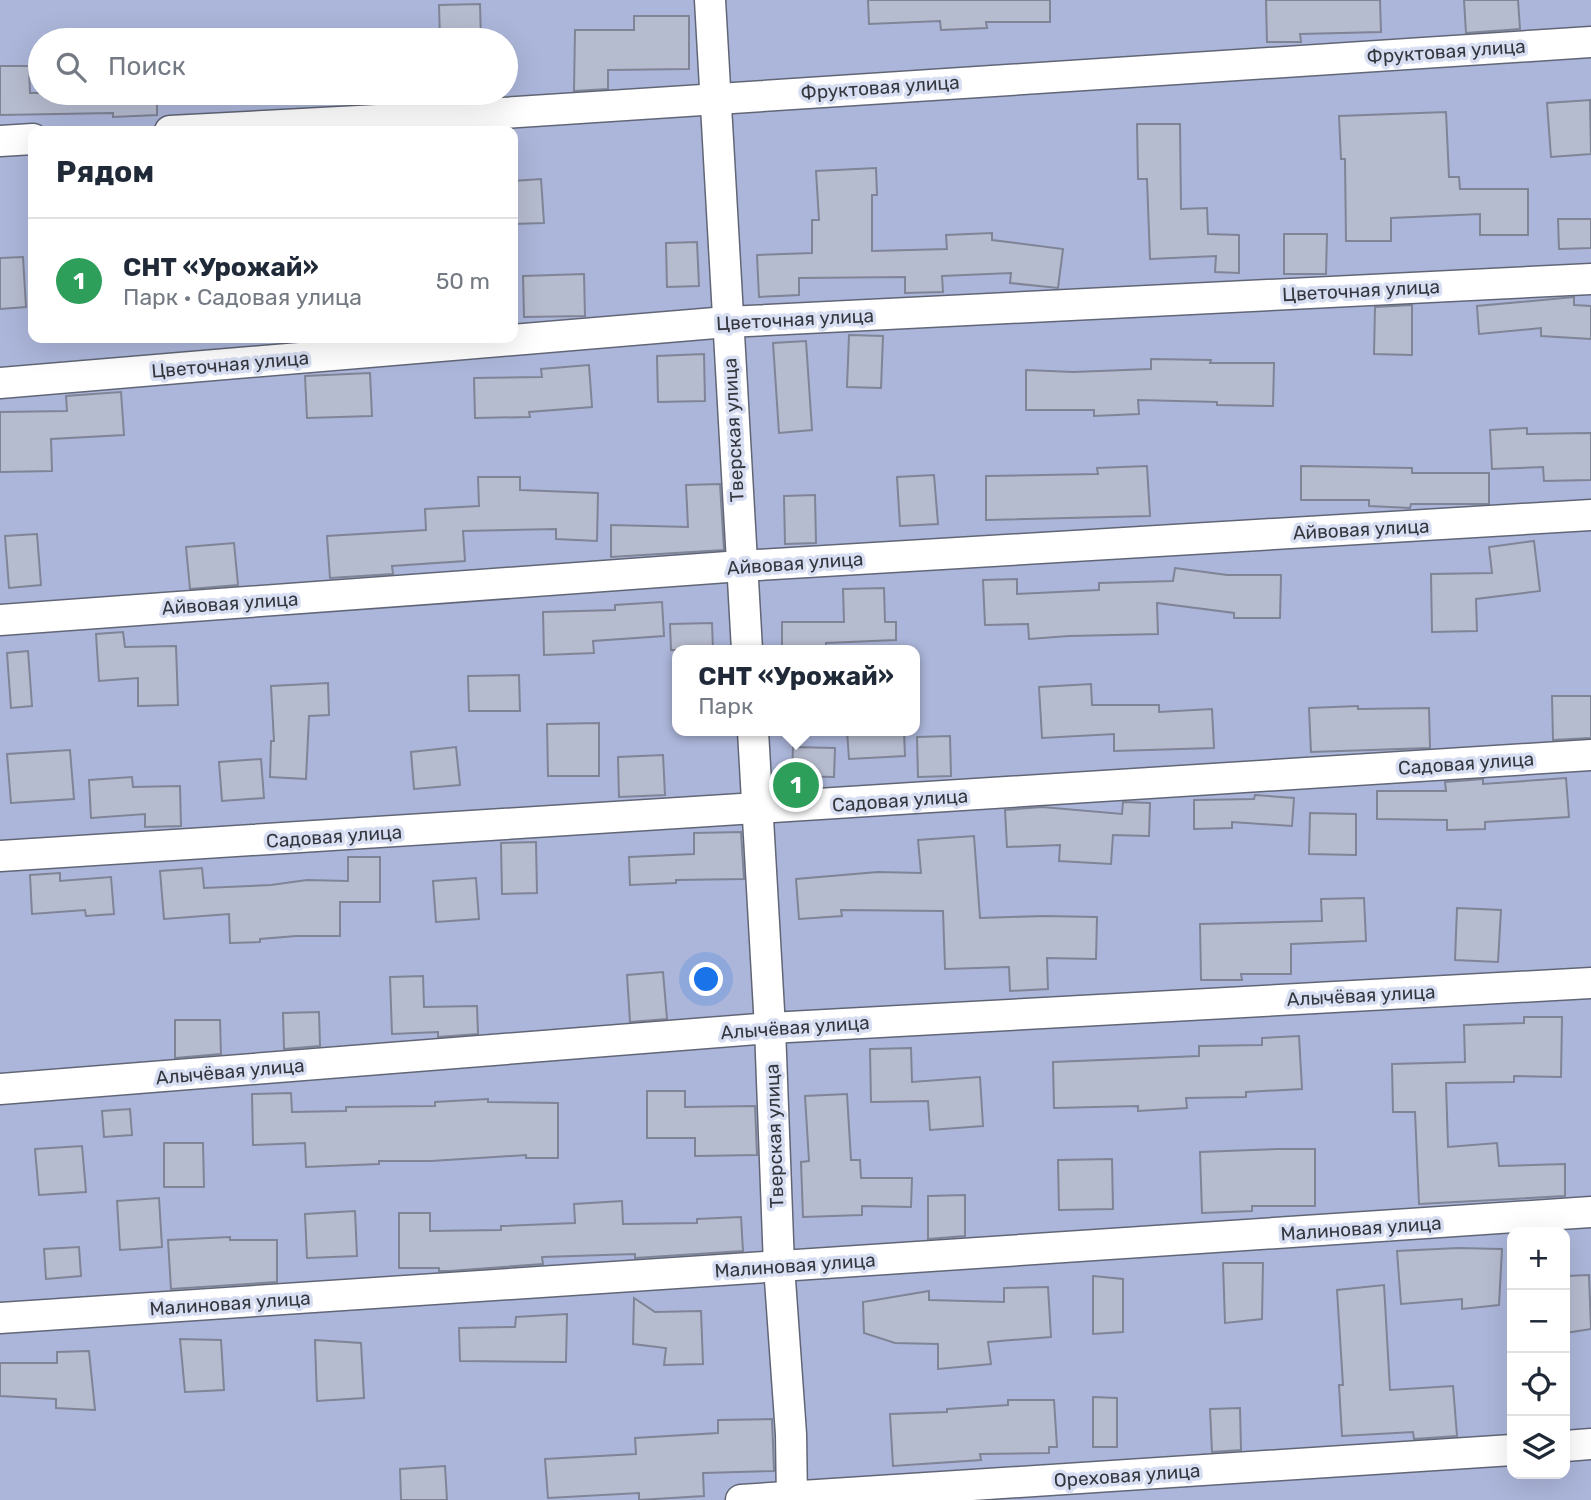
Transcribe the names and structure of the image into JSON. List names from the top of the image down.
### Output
{
  "streets": {
    "street": [
      "Фруктовая улица",
      "Цветочная улица",
      "Тверская улица",
      "Айвовая улица",
      "Садовая улица",
      "Алычёвая улица",
      "Малиновая улица",
      "Ореховая улица"
    ]
  },
  "crossings": [
    ["Фруктовая улица", "Тверская улица"],
    ["Цветочная улица", "Тверская улица"],
    ["Тверская улица", "Айвовая улица"],
    ["Тверская улица", "Садовая улица"],
    ["Тверская улица", "Алычёвая улица"],
    ["Тверская улица", "Малиновая улица"],
    ["Тверская улица", "Ореховая улица"]
  ],
  "page": {
    "search": "Поиск",
    "heading": "Рядом",
    "list": [
      {
        "mark": "1",
        "name": "СНТ «Урожай»",
        "note": "Парк · Садовая улица",
        "value": "50 m"
      }
    ],
    "popup": ["СНТ «Урожай»", "Парк"],
    "pins": "1",
    "map_buttons": ["+", "−"]
  }
}
